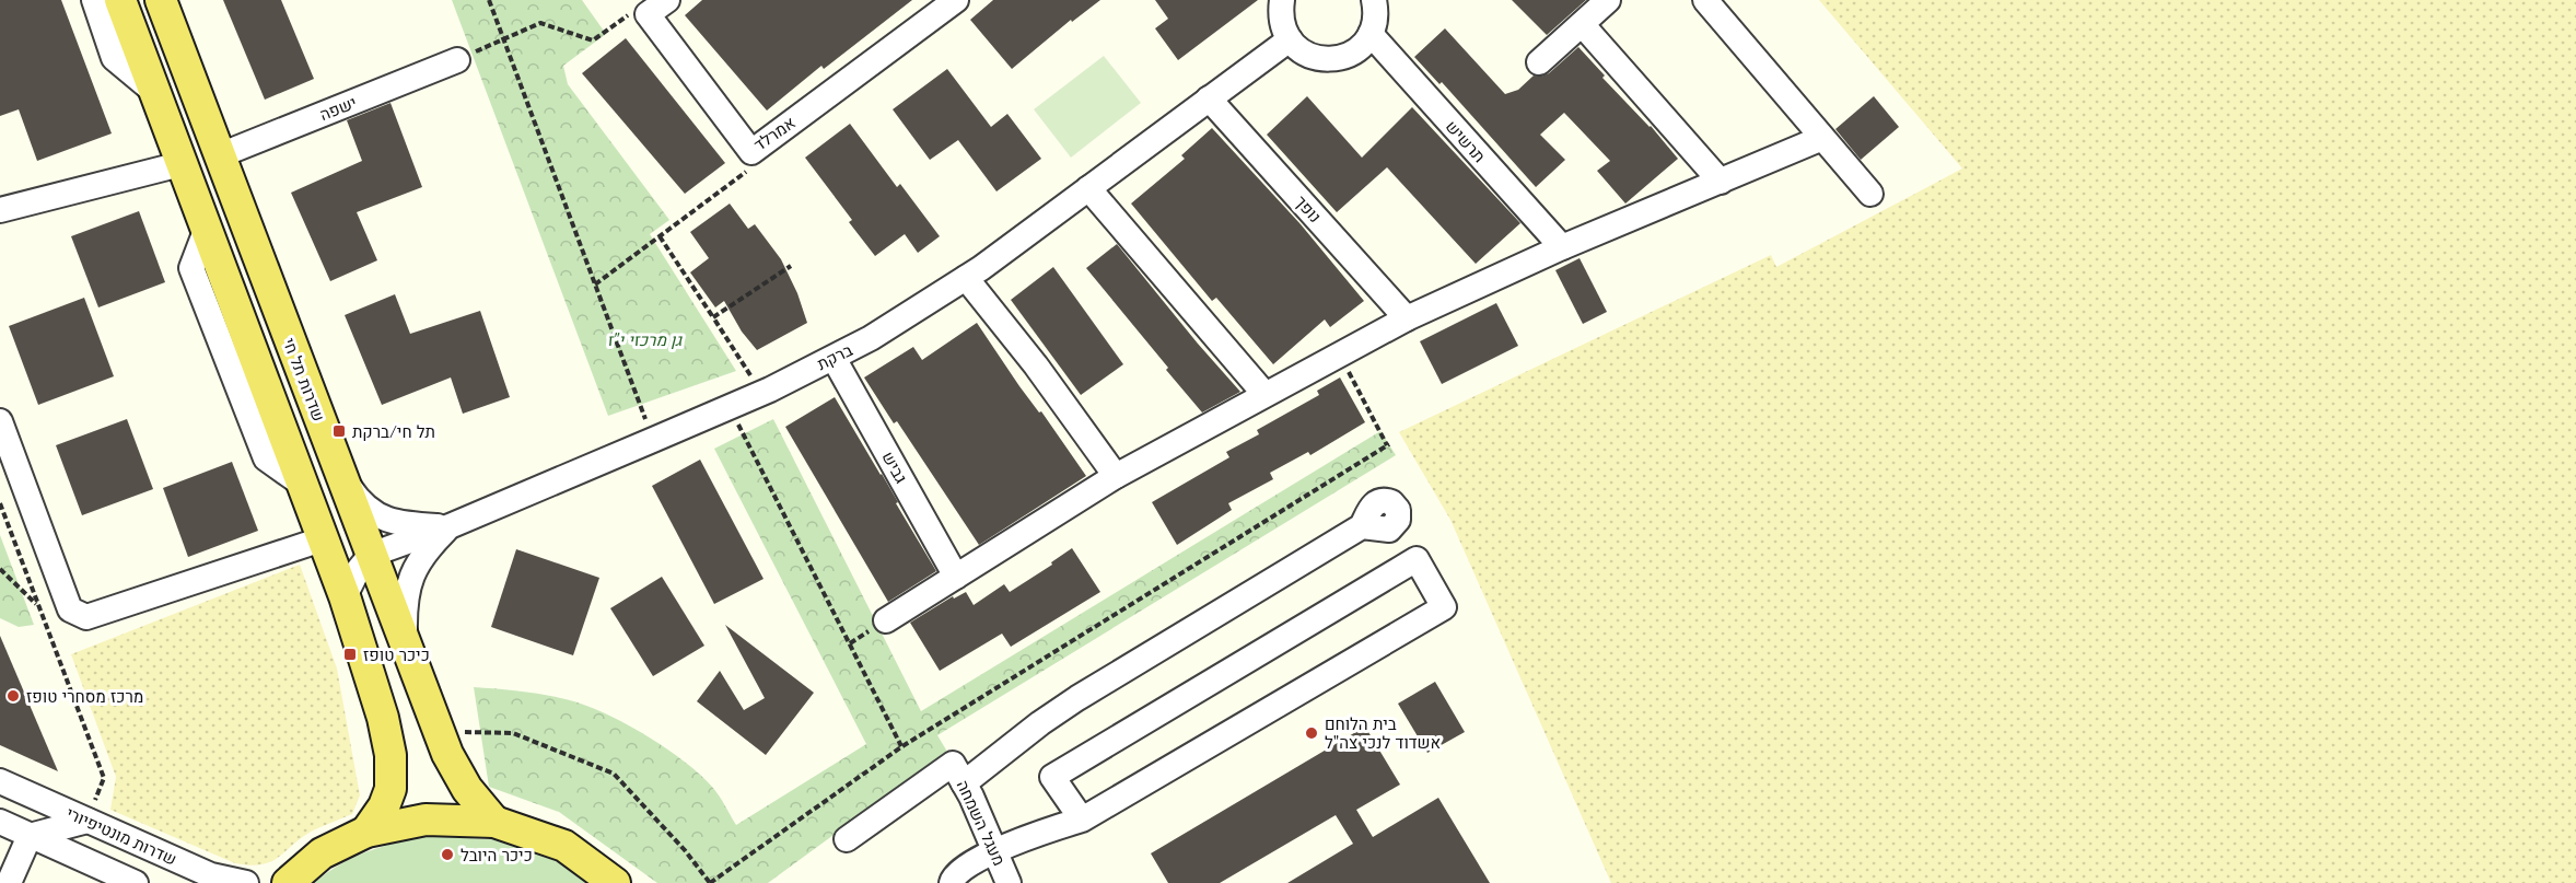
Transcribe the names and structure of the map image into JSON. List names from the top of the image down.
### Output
{
  "streets": {
    "main road": ["שדרות תל חי"],
    "street": [
      "ישפה",
      "אמרלד",
      "תרשיש",
      "נופך",
      "ברקת",
      "גביש",
      "מעגל השמחה",
      "שדרות מונטיפיורי"
    ]
  },
  "crossings": [
    ["ישפה", "שדרות תל חי"],
    ["נופך", "ברקת"],
    ["ברקת", "שדרות תל חי"],
    ["ברקת", "גביש"]
  ],
  "parks": ["גן מרכזי י\"ז"],
  "places": {
    "transit": ["תל חי/ברקת", "כיכר טופז"],
    "other": ["מרכז מסחרי טופז", "בית הלוחם אשדוד לנכי צה\"ל", "כיכר היובל"]
  }
}
